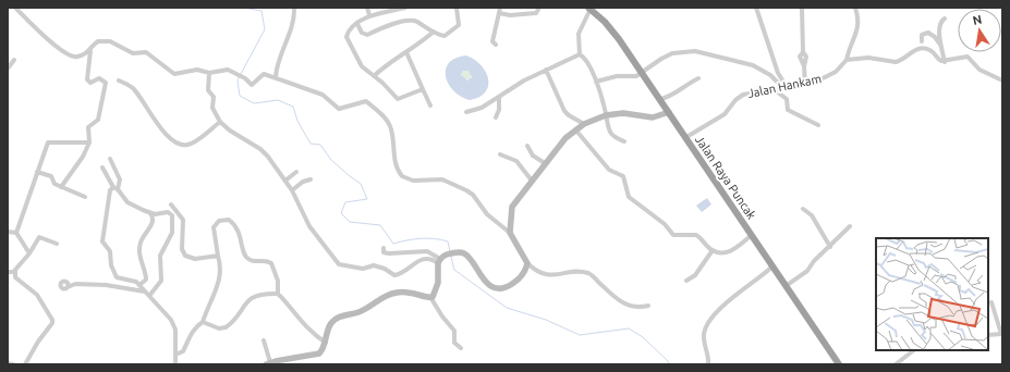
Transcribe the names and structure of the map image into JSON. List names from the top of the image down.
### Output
{
  "streets": {
    "highway": ["Jalan Raya Puncak"],
    "street": ["Jalan Hankam"]
  },
  "crossings": [
    ["Jalan Hankam", "Jalan Raya Puncak"]
  ],
  "north": "top"
}
